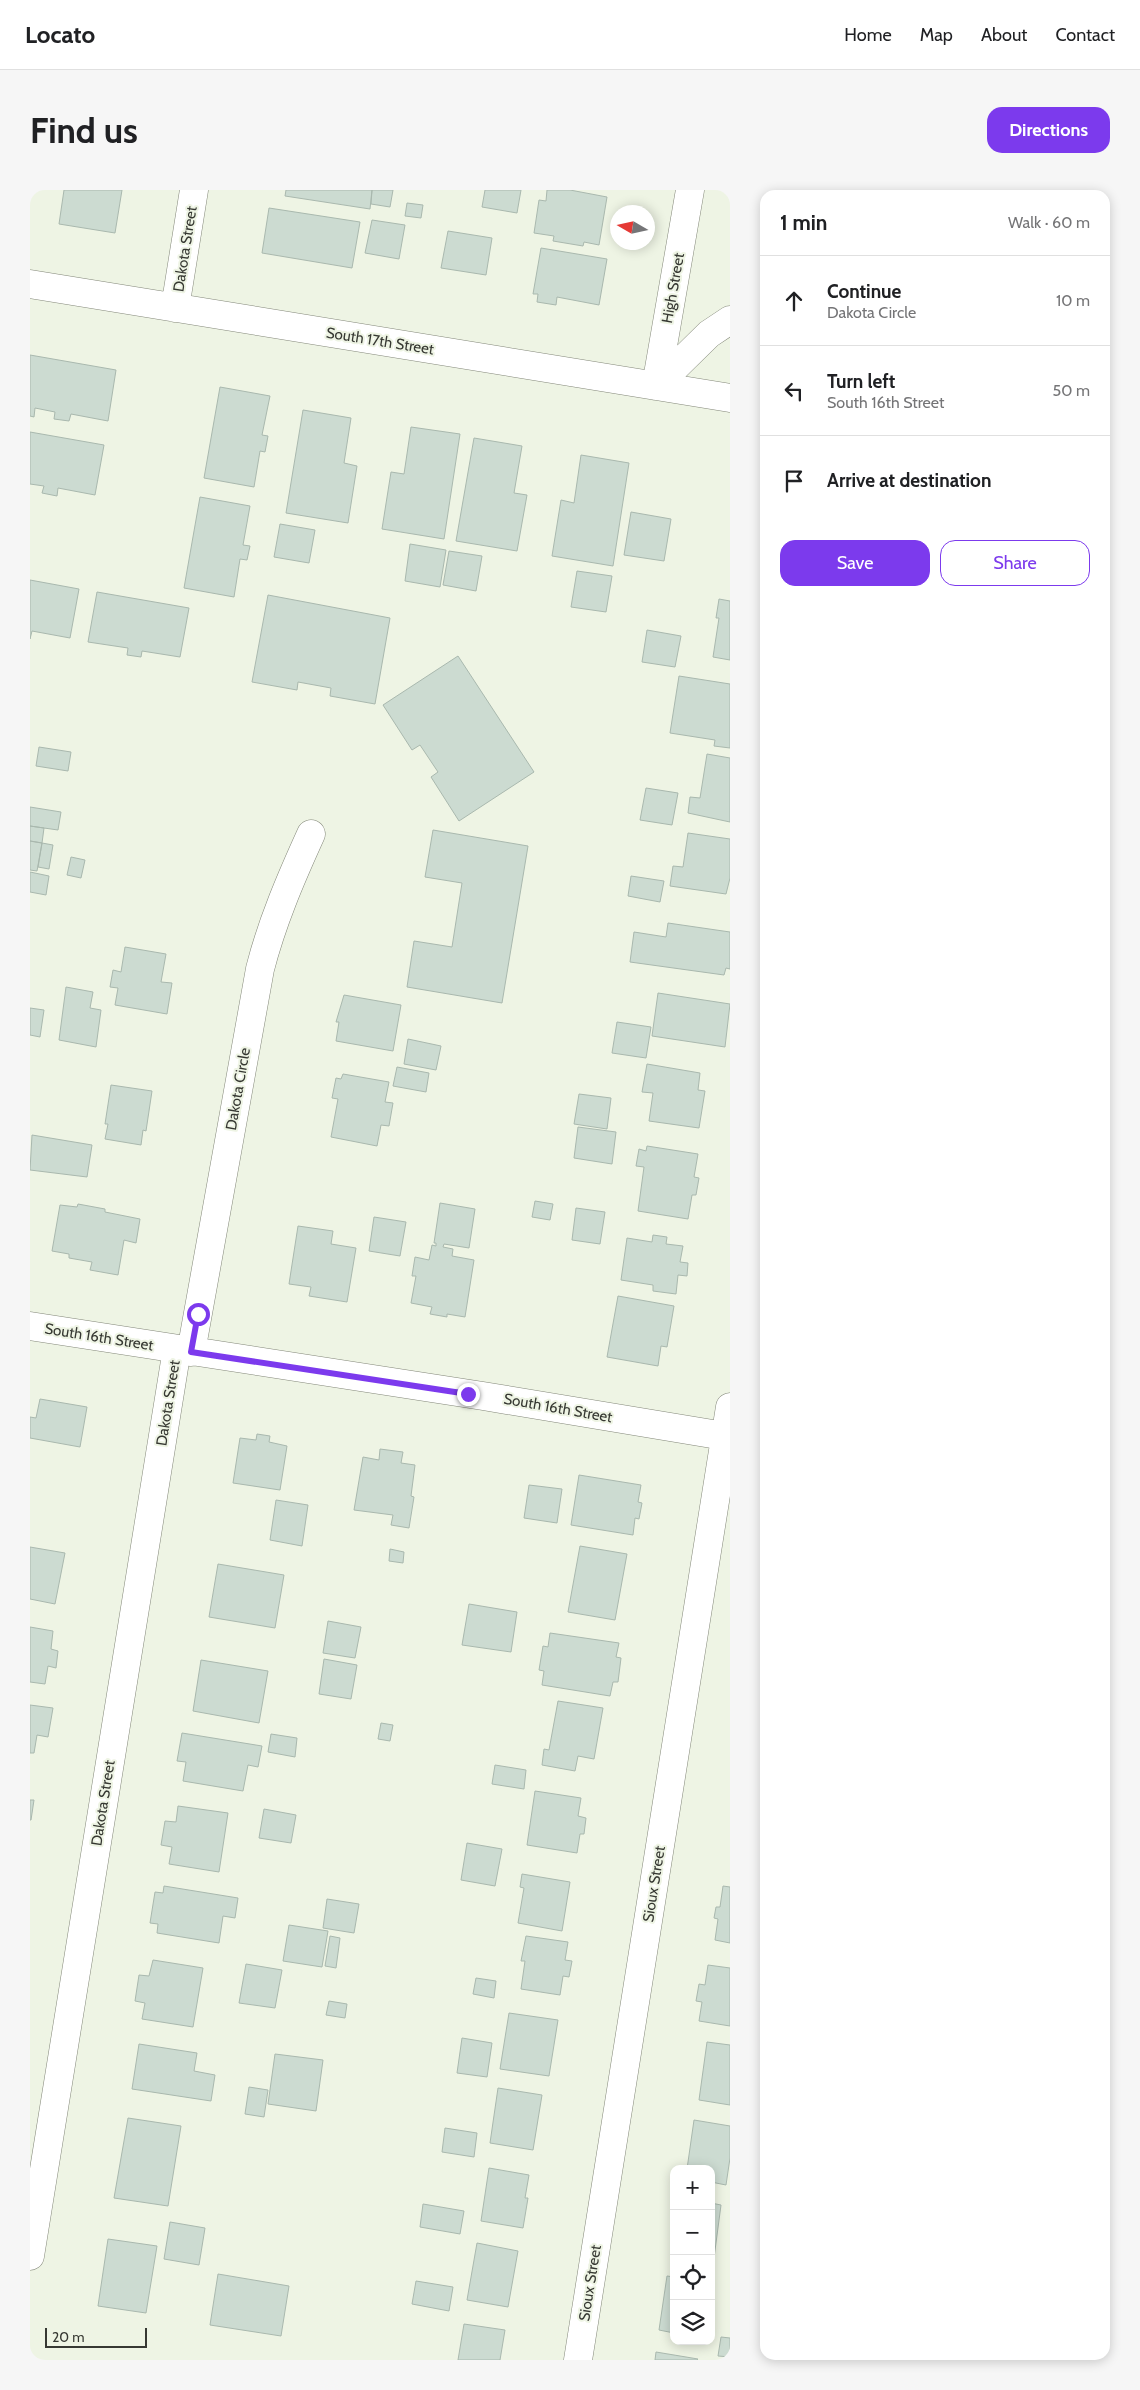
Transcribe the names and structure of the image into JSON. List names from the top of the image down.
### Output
{
  "streets": {
    "street": [
      "Dakota Street",
      "High Street",
      "South 17th Street",
      "Dakota Circle",
      "South 16th Street",
      "Sioux Street"
    ]
  },
  "crossings": [
    ["Dakota Street", "South 17th Street"],
    ["Dakota Street", "Dakota Circle"],
    ["Dakota Street", "South 16th Street"],
    ["High Street", "South 17th Street"],
    ["Dakota Circle", "South 16th Street"],
    ["South 16th Street", "Sioux Street"]
  ],
  "scale_bar": "20 m",
  "north": "left",
  "page": {
    "header": "Locato",
    "nav": [
      "Home",
      "Map",
      "About",
      "Contact"
    ],
    "buttons": [
      "Directions",
      ["Save", "Share"]
    ],
    "title": "Find us",
    "heading": ["1 min", "Walk · 60 m"],
    "list": [
      ["Continue", "Dakota Circle", "10 m"],
      ["Turn left", "South 16th Street", "50 m"],
      "Arrive at destination"
    ],
    "map_buttons": ["+", "−"],
    "scale": "20 m"
  }
}
